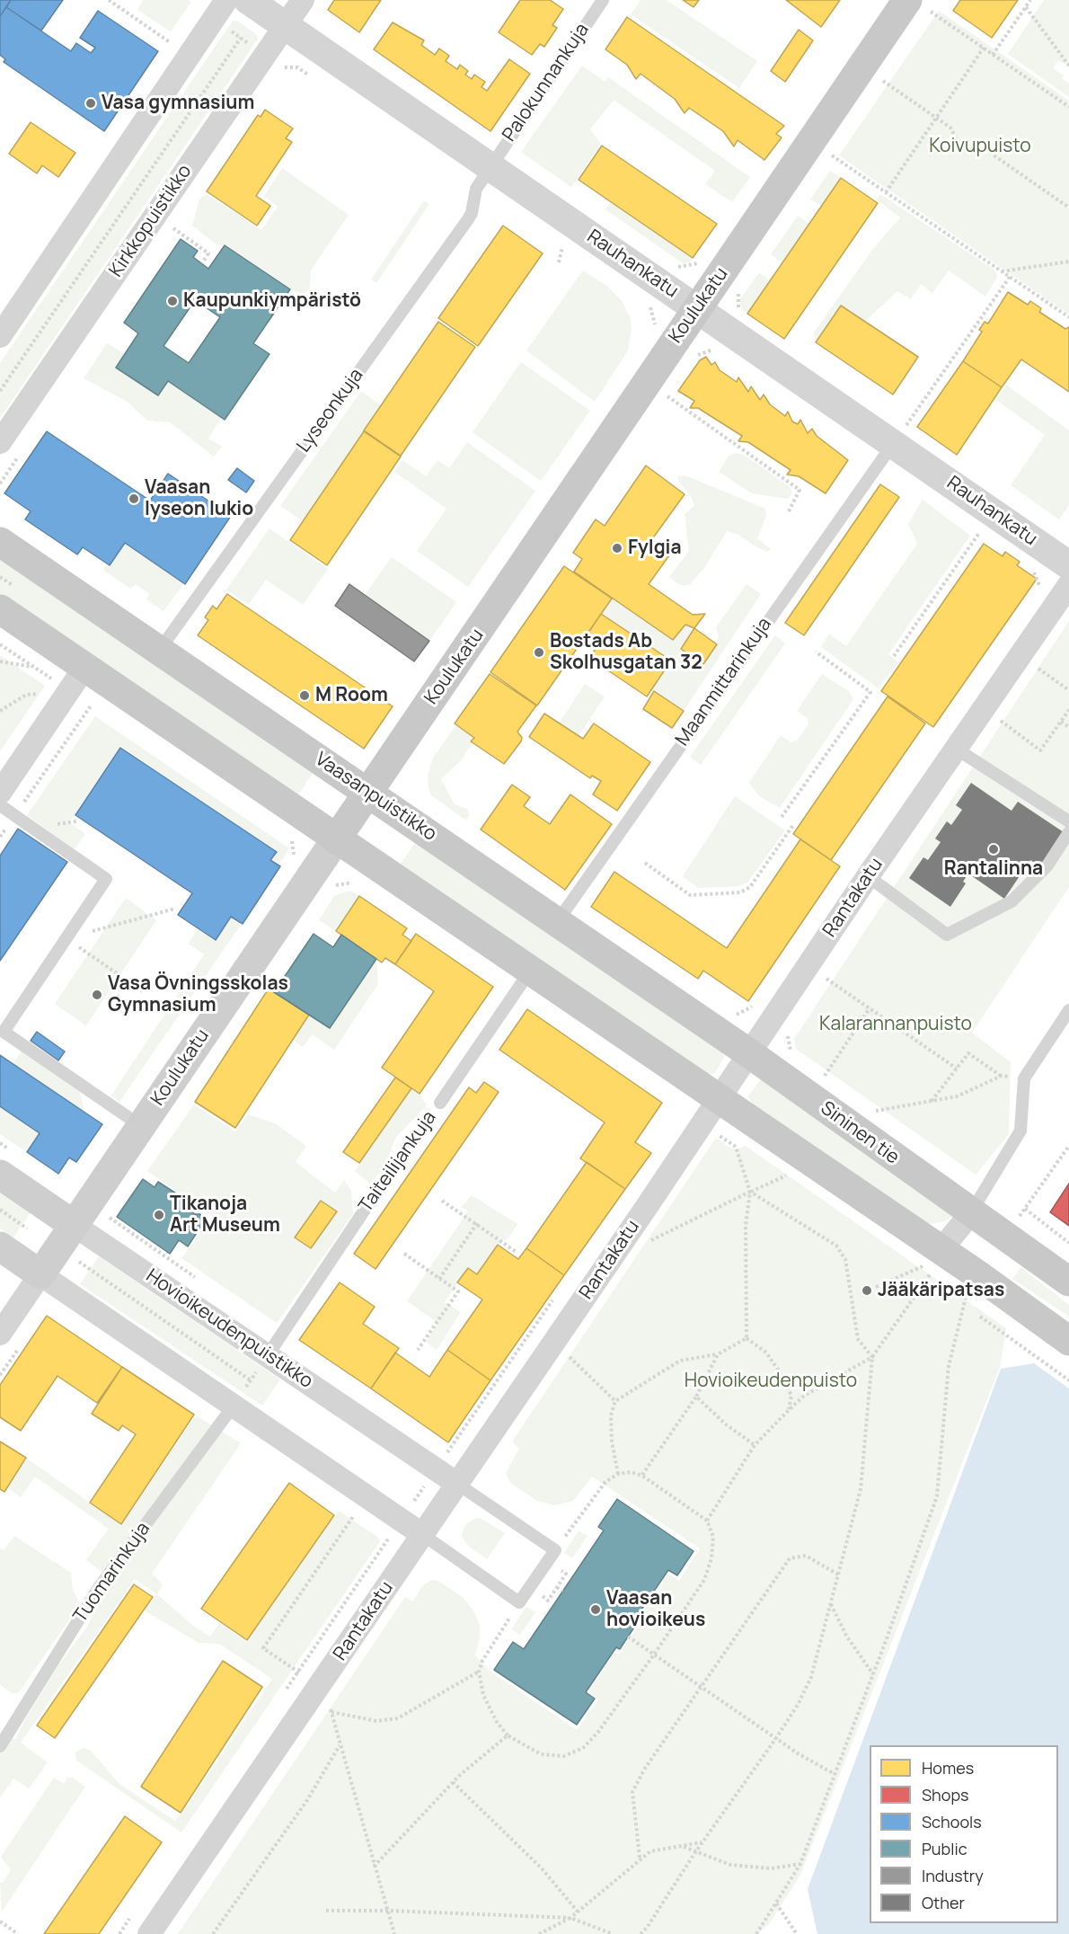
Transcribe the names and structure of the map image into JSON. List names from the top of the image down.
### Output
{
  "streets": {
    "main road": [
      "Koulukatu",
      "Vaasanpuistikko",
      "Sininen tie",
      "Hovioikeudenpuistikko"
    ],
    "street": ["Kirkkopuistikko", "Rauhankatu", "Rantakatu"],
    "lane": [
      "Palokunnankuja",
      "Lyseonkuja",
      "Maanmittarinkuja",
      "Taiteilijankuja",
      "Tuomarinkuja"
    ]
  },
  "crossings": [
    ["Palokunnankuja", "Rauhankatu"],
    ["Palokunnankuja", "Lyseonkuja"],
    ["Kirkkopuistikko", "Rauhankatu"],
    ["Rauhankatu", "Koulukatu"],
    ["Rauhankatu", "Lyseonkuja"],
    ["Rauhankatu", "Maanmittarinkuja"],
    ["Koulukatu", "Vaasanpuistikko"],
    ["Koulukatu", "Hovioikeudenpuistikko"],
    ["Lyseonkuja", "Vaasanpuistikko"],
    ["Maanmittarinkuja", "Vaasanpuistikko"],
    ["Vaasanpuistikko", "Rantakatu"],
    ["Vaasanpuistikko", "Sininen tie"],
    ["Rantakatu", "Sininen tie"],
    ["Rantakatu", "Hovioikeudenpuistikko"],
    ["Taiteilijankuja", "Hovioikeudenpuistikko"]
  ],
  "parks": ["Koivupuisto", "Kalarannanpuisto", "Hovioikeudenpuisto"],
  "places": [
    "Vasa gymnasium",
    "Kaupunkiympäristö",
    "Vaasan lyseon lukio",
    "Fylgia",
    "Bostads Ab Skolhusgatan 32",
    "M Room",
    "Rantalinna",
    "Vasa Övningsskolas Gymnasium",
    "Tikanoja Art Museum",
    "Jääkäripatsas",
    "Vaasan hovioikeus"
  ],
  "legend": [
    "Homes",
    "Shops",
    "Schools",
    "Public",
    "Industry",
    "Other"
  ]
}
